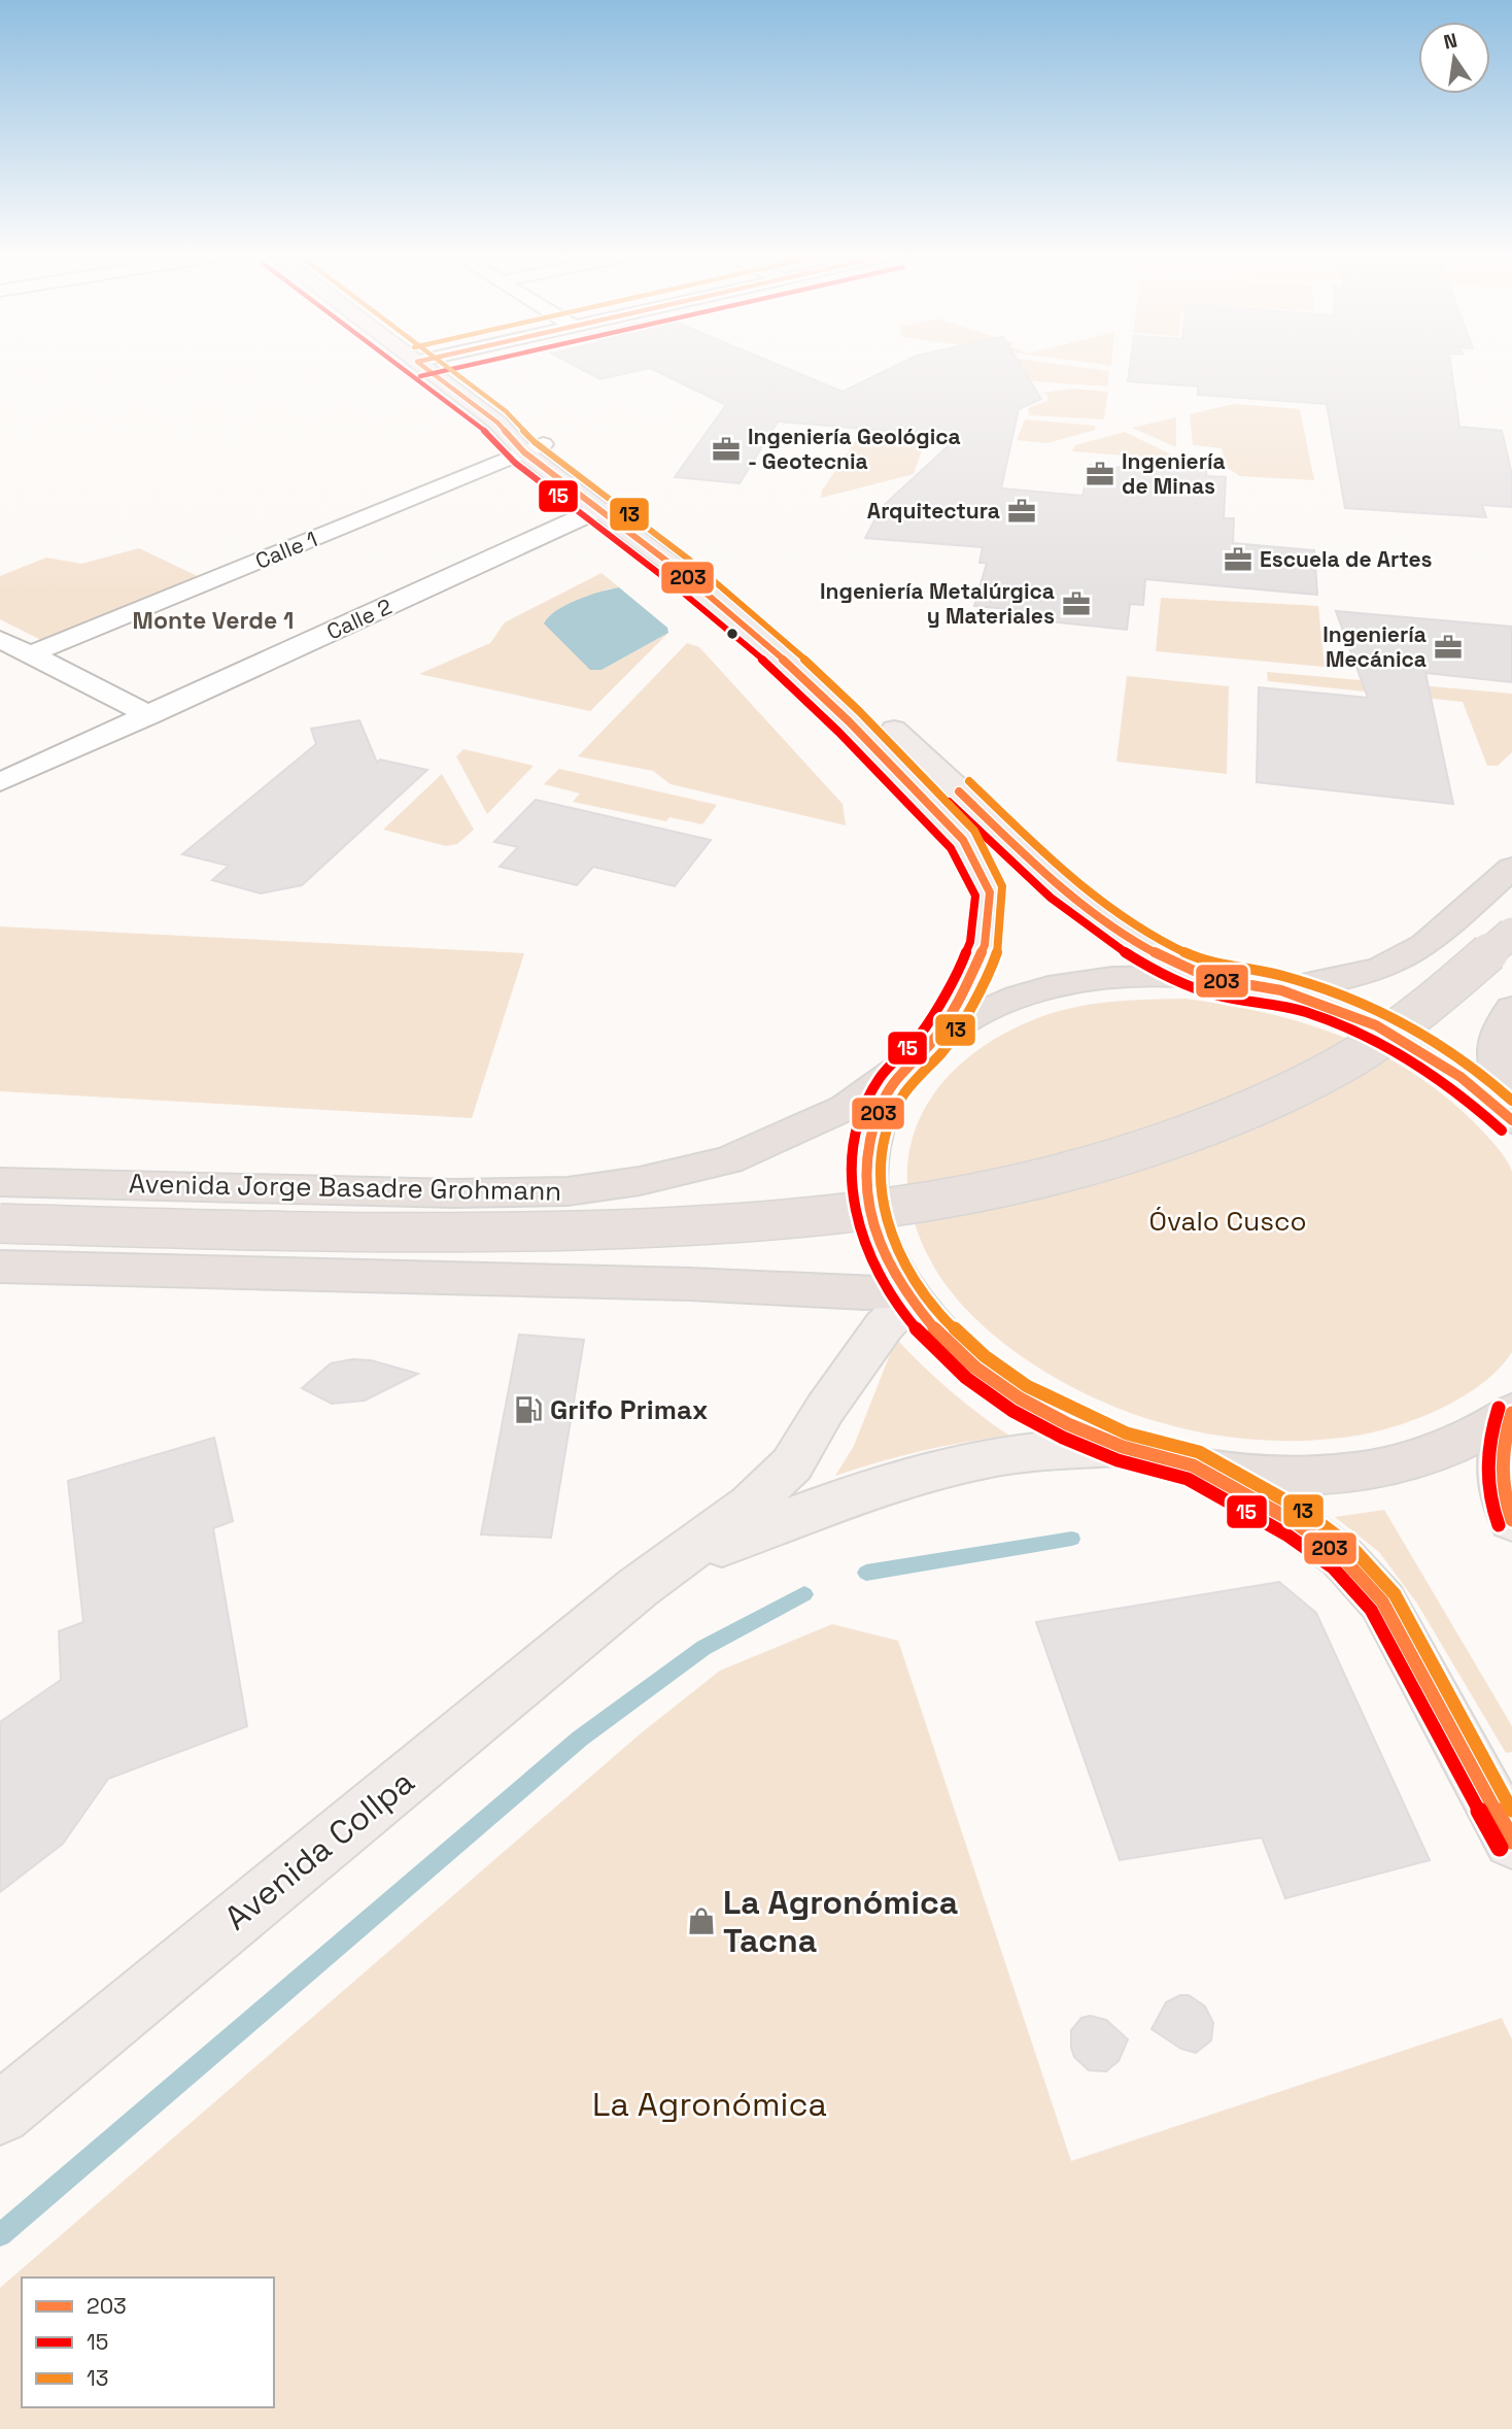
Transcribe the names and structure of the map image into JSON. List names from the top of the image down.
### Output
{
  "streets": {
    "highway": ["Avenida Jorge Basadre Grohmann"],
    "main road": ["Avenida Collpa"],
    "street": ["Calle 1", "Calle 2"]
  },
  "districts": ["Monte Verde 1"],
  "parks": ["Óvalo Cusco", "La Agronómica"],
  "places": {
    "office": [
      "Ingeniería Geológica - Geotecnia",
      "Ingeniería de Minas",
      "Arquitectura",
      "Escuela de Artes",
      "Ingeniería Metalúrgica y Materiales",
      "Ingeniería Mecánica"
    ],
    "fuel station": ["Grifo Primax"],
    "shop": ["La Agronómica Tacna"]
  },
  "lines": ["transit line 203", "transit line 15", "transit line 13"],
  "legend": ["203", "15", "13"],
  "north": "top"
}
